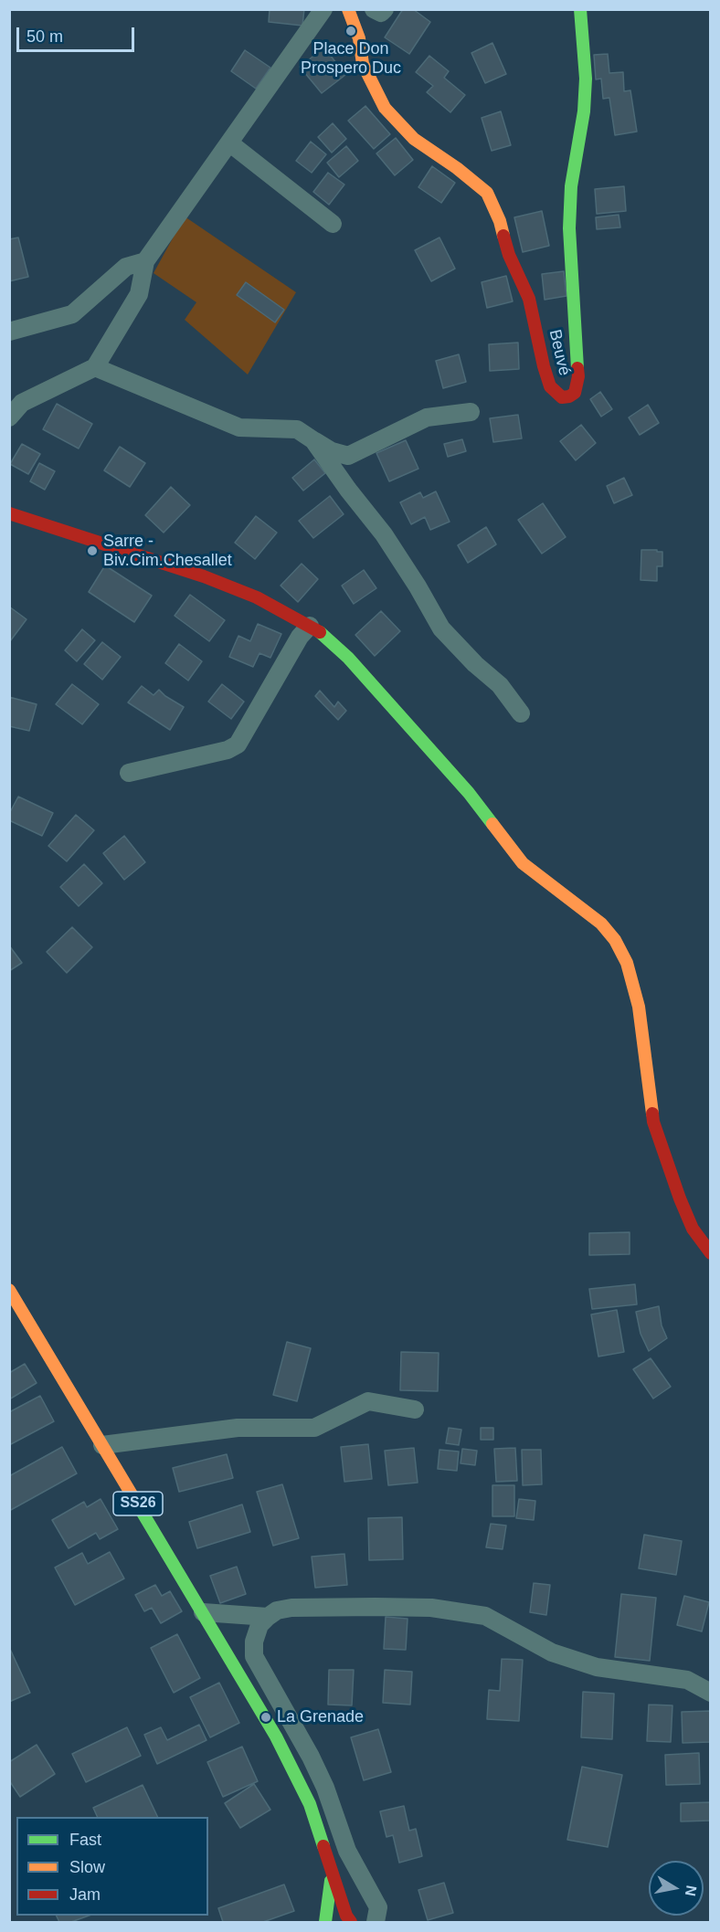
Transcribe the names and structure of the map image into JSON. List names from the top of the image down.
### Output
{
  "streets": {
    "street": ["Beuvé", "SS26"]
  },
  "places": ["Place Don Prospero Duc", "Sarre - Biv.Cim.Chesallet", "La Grenade"],
  "legend": ["Fast", "Slow", "Jam"],
  "scale_bar": "50 m",
  "north": "right"
}
